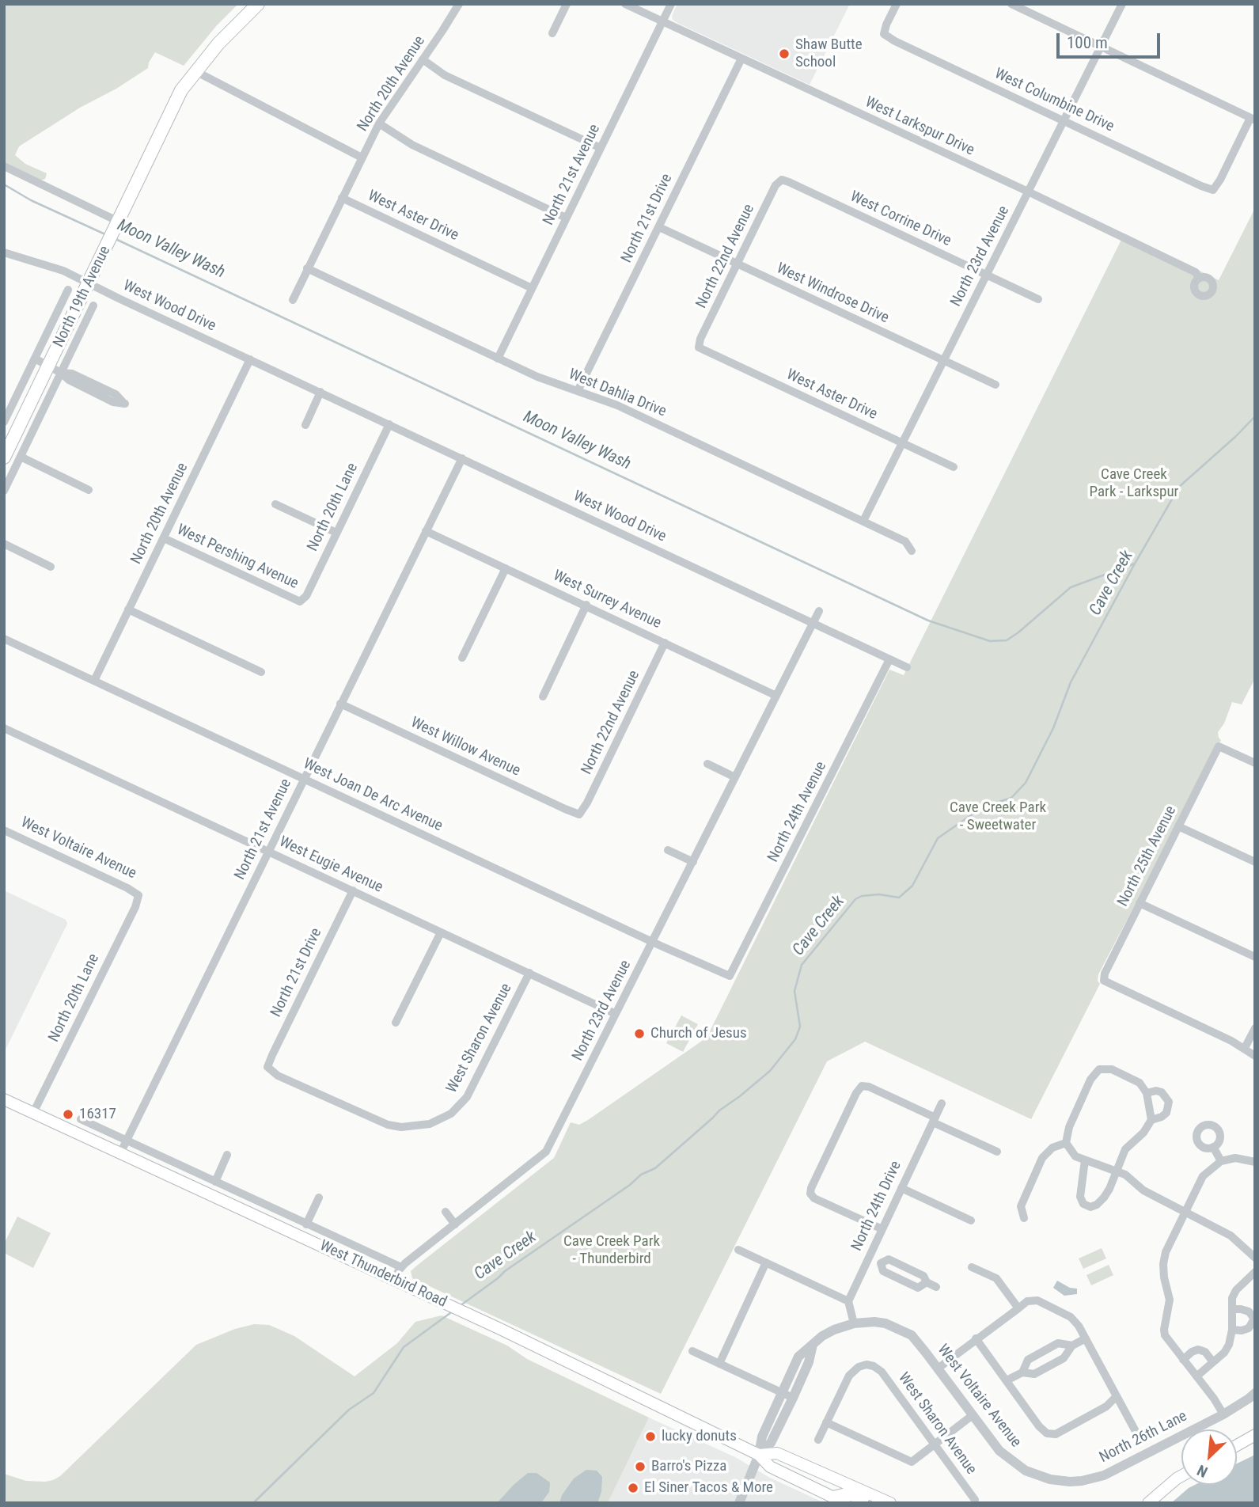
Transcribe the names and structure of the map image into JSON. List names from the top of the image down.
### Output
{
  "streets": {
    "main road": ["North 19th Avenue", "West Thunderbird Road"],
    "street": [
      "North 20th Avenue",
      "West Columbine Drive",
      "West Larkspur Drive",
      "North 21st Avenue",
      "West Aster Drive",
      "North 21st Drive",
      "West Corrine Drive",
      "North 22nd Avenue",
      "North 23rd Avenue",
      "West Windrose Drive",
      "West Wood Drive",
      "West Dahlia Drive",
      "North 20th Lane",
      "West Pershing Avenue",
      "West Surrey Avenue",
      "West Willow Avenue",
      "West Joan De Arc Avenue",
      "North 24th Avenue",
      "West Voltaire Avenue",
      "North 25th Avenue",
      "West Eugie Avenue",
      "West Sharon Avenue",
      "North 24th Drive",
      "North 26th Lane"
    ]
  },
  "crossings": [
    ["North 20th Avenue", "West Aster Drive"],
    ["North 20th Avenue", "West Wood Drive"],
    ["North 20th Avenue", "West Dahlia Drive"],
    ["North 20th Avenue", "West Pershing Avenue"],
    ["North 20th Avenue", "West Joan De Arc Avenue"],
    ["West Columbine Drive", "North 23rd Avenue"],
    ["West Larkspur Drive", "North 21st Avenue"],
    ["West Larkspur Drive", "North 21st Drive"],
    ["West Larkspur Drive", "North 23rd Avenue"],
    ["North 21st Avenue", "West Aster Drive"],
    ["North 21st Avenue", "West Wood Drive"],
    ["North 21st Avenue", "West Dahlia Drive"],
    ["North 21st Avenue", "West Surrey Avenue"],
    ["North 21st Avenue", "West Willow Avenue"],
    ["North 21st Avenue", "West Joan De Arc Avenue"],
    ["North 21st Avenue", "West Eugie Avenue"],
    ["North 21st Avenue", "West Thunderbird Road"],
    ["West Aster Drive", "North 22nd Avenue"],
    ["West Aster Drive", "North 23rd Avenue"],
    ["North 21st Drive", "West Windrose Drive"],
    ["North 21st Drive", "West Dahlia Drive"],
    ["North 21st Drive", "West Eugie Avenue"],
    ["North 21st Drive", "West Sharon Avenue"],
    ["West Corrine Drive", "North 22nd Avenue"],
    ["West Corrine Drive", "North 23rd Avenue"],
    ["North 22nd Avenue", "West Windrose Drive"],
    ["North 22nd Avenue", "West Surrey Avenue"],
    ["North 22nd Avenue", "West Willow Avenue"],
    ["North 23rd Avenue", "West Windrose Drive"],
    ["North 23rd Avenue", "West Wood Drive"],
    ["North 23rd Avenue", "West Dahlia Drive"],
    ["North 23rd Avenue", "West Surrey Avenue"],
    ["North 23rd Avenue", "West Joan De Arc Avenue"],
    ["North 23rd Avenue", "West Eugie Avenue"],
    ["North 23rd Avenue", "West Thunderbird Road"],
    ["North 19th Avenue", "West Wood Drive"],
    ["West Wood Drive", "North 20th Lane"],
    ["West Wood Drive", "North 24th Avenue"],
    ["North 20th Lane", "West Pershing Avenue"],
    ["North 20th Lane", "West Voltaire Avenue"],
    ["North 20th Lane", "West Thunderbird Road"],
    ["West Joan De Arc Avenue", "North 24th Avenue"],
    ["West Voltaire Avenue", "North 26th Lane"],
    ["West Eugie Avenue", "West Sharon Avenue"]
  ],
  "water": ["Moon Valley Wash", "Cave Creek"],
  "parks": ["Cave Creek Park - Larkspur", "Cave Creek Park - Sweetwater", "Cave Creek Park - Thunderbird"],
  "places": [
    "Shaw Butte School",
    "Church of Jesus",
    "16317",
    "lucky donuts",
    "Barro's Pizza",
    "El Siner Tacos & More"
  ],
  "scale_bar": "100 m",
  "north": "bottom left"
}
